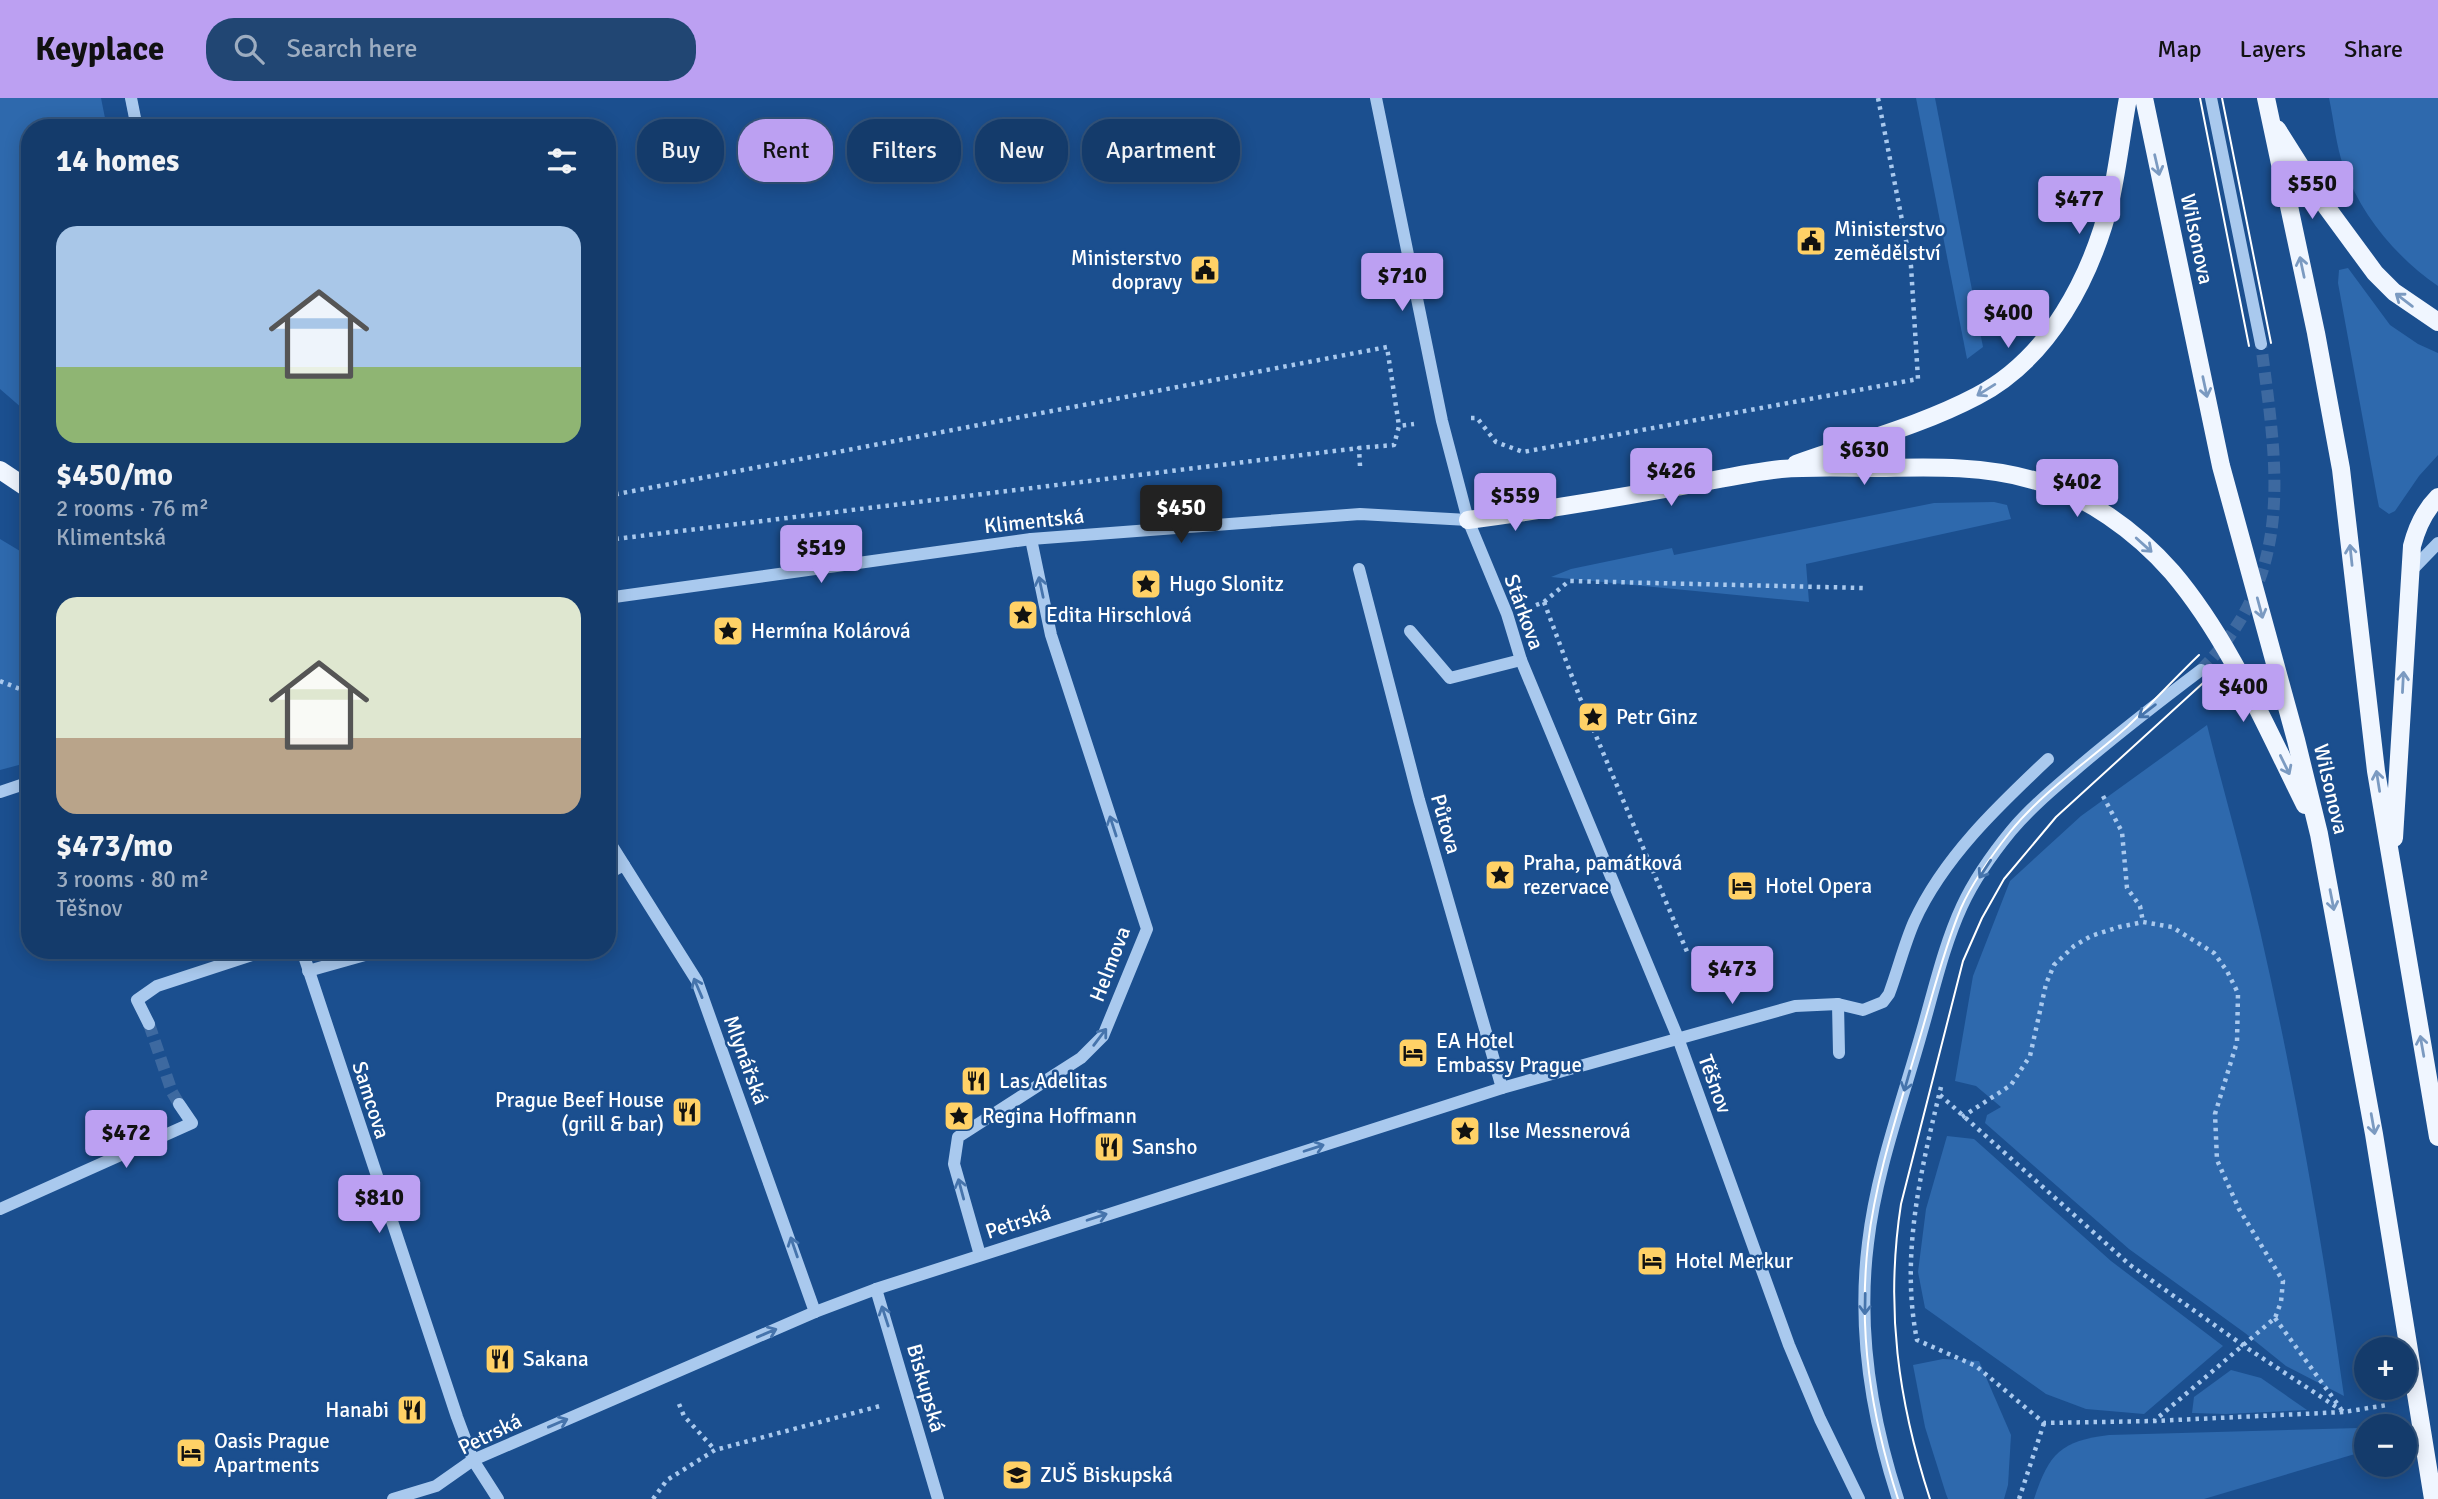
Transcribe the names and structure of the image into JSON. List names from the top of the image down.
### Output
{
  "streets": {
    "main road": ["Wilsonova"],
    "street": [
      "Klimentská",
      "Stárkova",
      "Půtova",
      "Helmova",
      "Mlynářská",
      "Těšnov",
      "Samcova",
      "Petrská",
      "Biskupská"
    ]
  },
  "crossings": [
    ["Klimentská", "Stárkova"],
    ["Klimentská", "Helmova"],
    ["Stárkova", "Těšnov"],
    ["Stárkova", "Petrská"],
    ["Půtova", "Petrská"],
    ["Helmova", "Petrská"],
    ["Mlynářská", "Petrská"],
    ["Těšnov", "Petrská"],
    ["Samcova", "Petrská"],
    ["Petrská", "Biskupská"]
  ],
  "one_way": [
    "Helmova",
    "Mlynářská",
    "Petrská",
    "Biskupská"
  ],
  "places": {
    "public building": ["Ministerstvo zemědělství", "Ministerstvo dopravy"],
    "place": [
      "Hugo Slonitz",
      "Edita Hirschlová",
      "Hermína Kolárová",
      "Petr Ginz",
      "Praha, památková rezervace",
      "Regina Hoffmann",
      "Ilse Messnerová"
    ],
    "hotel": [
      "Hotel Opera",
      "EA Hotel Embassy Prague",
      "Hotel Merkur",
      "Oasis Prague Apartments"
    ],
    "restaurant": [
      "Las Adelitas",
      "Prague Beef House (grill & bar)",
      "Sansho",
      "Sakana",
      "Hanabi"
    ],
    "school or university": ["ZUŠ Biskupská"]
  },
  "page": {
    "header": "Keyplace",
    "search": "Search here",
    "nav": ["Map", "Layers", "Share"],
    "chip": [
      "Buy",
      "Rent",
      "Filters",
      "New",
      "Apartment"
    ],
    "heading": "14 homes",
    "price": [
      "$550",
      "$477",
      "$710",
      "$400",
      "$630",
      "$426",
      "$402",
      "$559",
      "$450",
      "$519",
      "$400",
      "$473",
      "$472",
      "$810"
    ],
    "list": [
      {
        "name": "$450/mo",
        "note": "2 rooms · 76 m² · Klimentská"
      },
      {
        "name": "$473/mo",
        "note": "3 rooms · 80 m² · Těšnov"
      }
    ],
    "map_buttons": ["+", "−"]
  }
}
